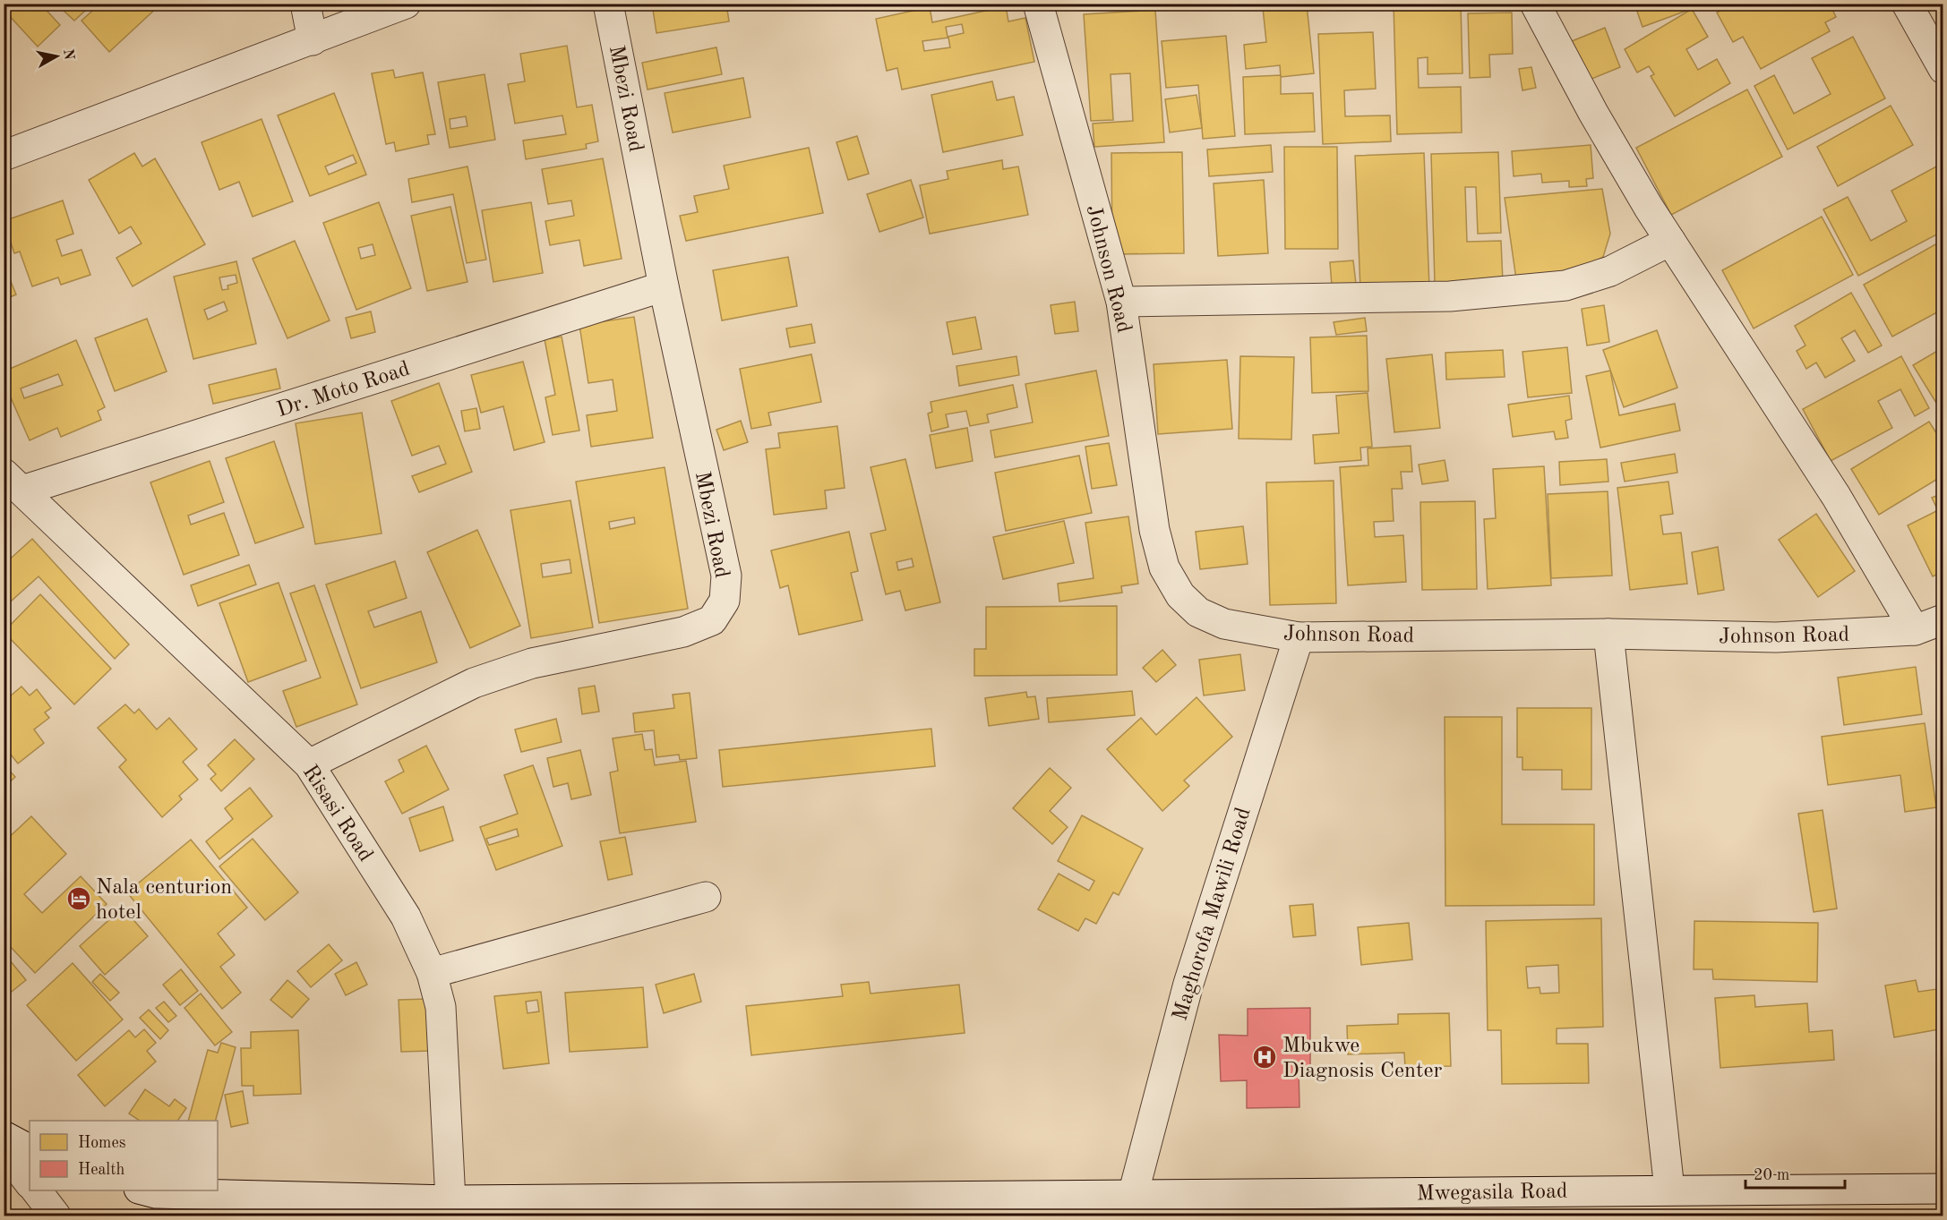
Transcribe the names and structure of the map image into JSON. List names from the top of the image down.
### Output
{
  "streets": {
    "street": [
      "Mbezi Road",
      "Johnson Road",
      "Dr. Moto Road",
      "Risasi Road",
      "Maghorofa Mawili Road",
      "Mwegasila Road"
    ]
  },
  "crossings": [
    ["Mbezi Road", "Dr. Moto Road"],
    ["Mbezi Road", "Risasi Road"],
    ["Johnson Road", "Maghorofa Mawili Road"],
    ["Dr. Moto Road", "Risasi Road"],
    ["Risasi Road", "Mwegasila Road"],
    ["Maghorofa Mawili Road", "Mwegasila Road"]
  ],
  "places": {
    "hotel": ["Nala centurion hotel"],
    "hospital": ["Mbukwe Diagnosis Center"]
  },
  "legend": ["Homes", "Health"],
  "scale_bar": "20 m",
  "north": "right"
}
